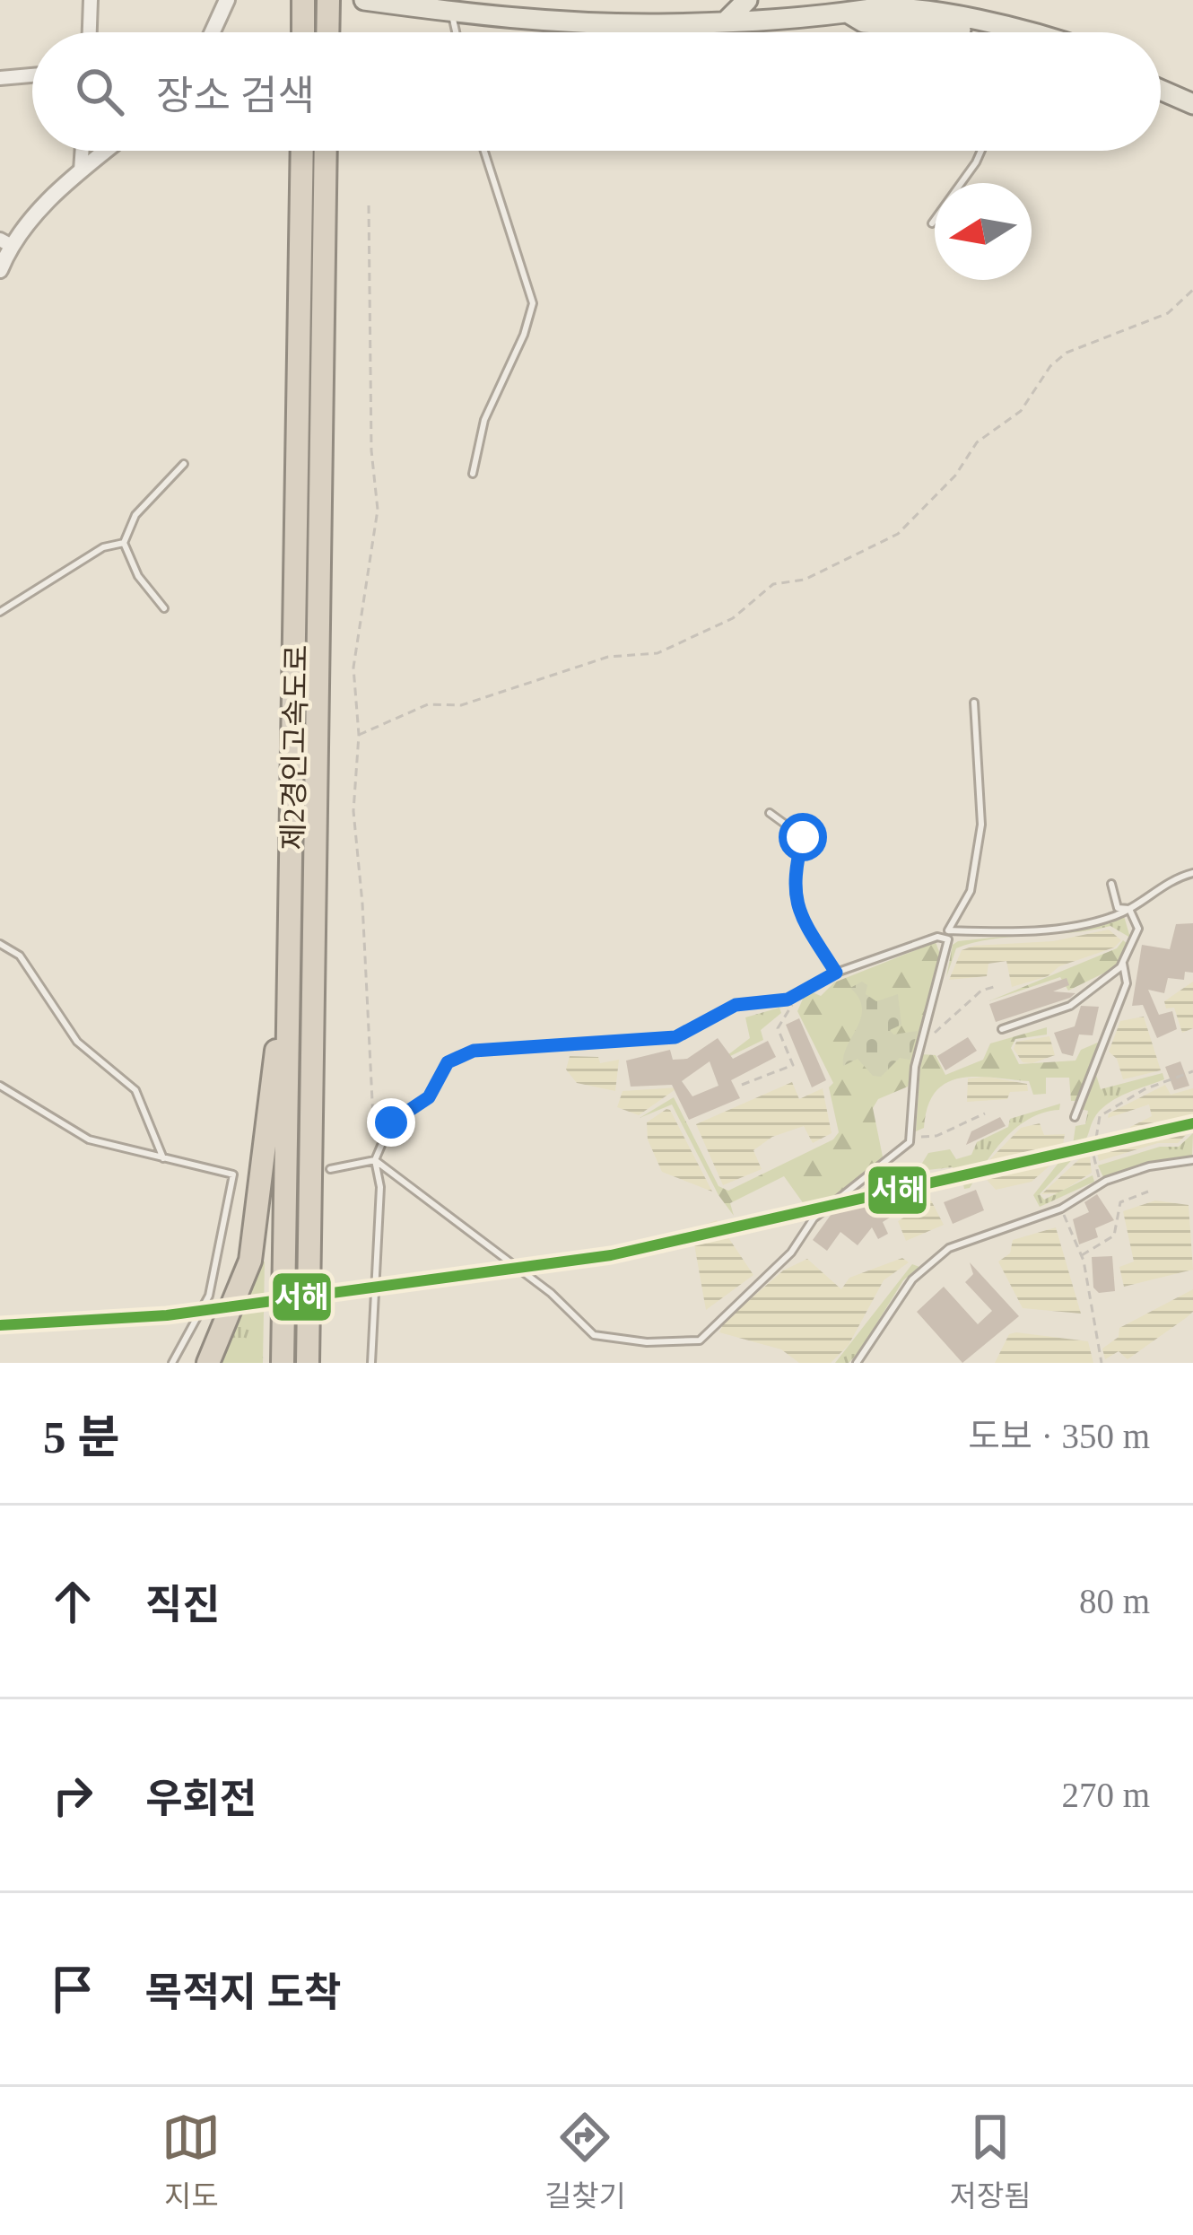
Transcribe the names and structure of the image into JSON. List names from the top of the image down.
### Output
{
  "streets": {
    "highway": ["제2경인고속도로"]
  },
  "lines": ["transit line 서해"],
  "north": "left",
  "page": {
    "search": "장소 검색",
    "heading": ["5 분", "도보 · 350 m"],
    "list": [
      ["직진", "80 m"],
      ["우회전", "270 m"],
      "목적지 도착"
    ],
    "nav": ["지도", "길찾기", "저장됨"]
  }
}
